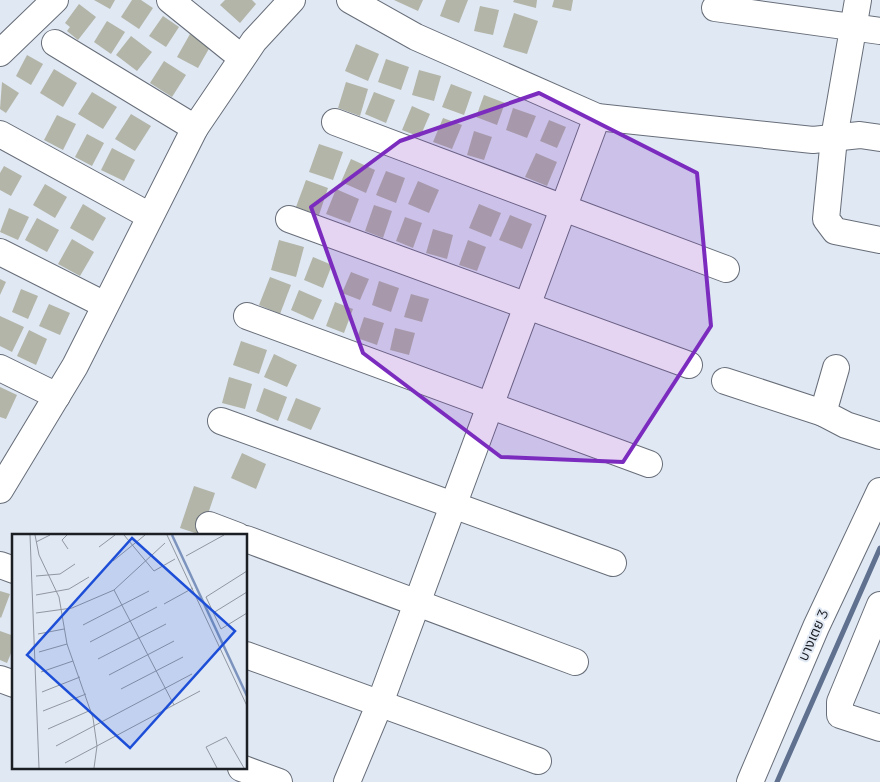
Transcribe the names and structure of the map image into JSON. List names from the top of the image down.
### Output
{
  "streets": {
    "street": ["บางเตย 3"]
  }
}
